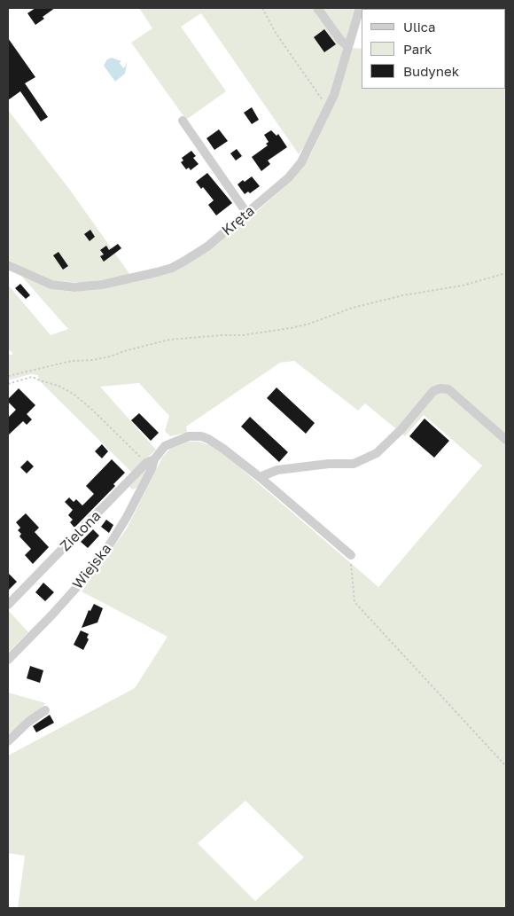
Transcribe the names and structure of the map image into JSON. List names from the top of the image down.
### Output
{
  "streets": {
    "street": ["Kręta", "Zielona", "Wiejska"]
  },
  "crossings": [
    ["Zielona", "Wiejska"]
  ],
  "legend": ["Ulica", "Park", "Budynek"]
}
